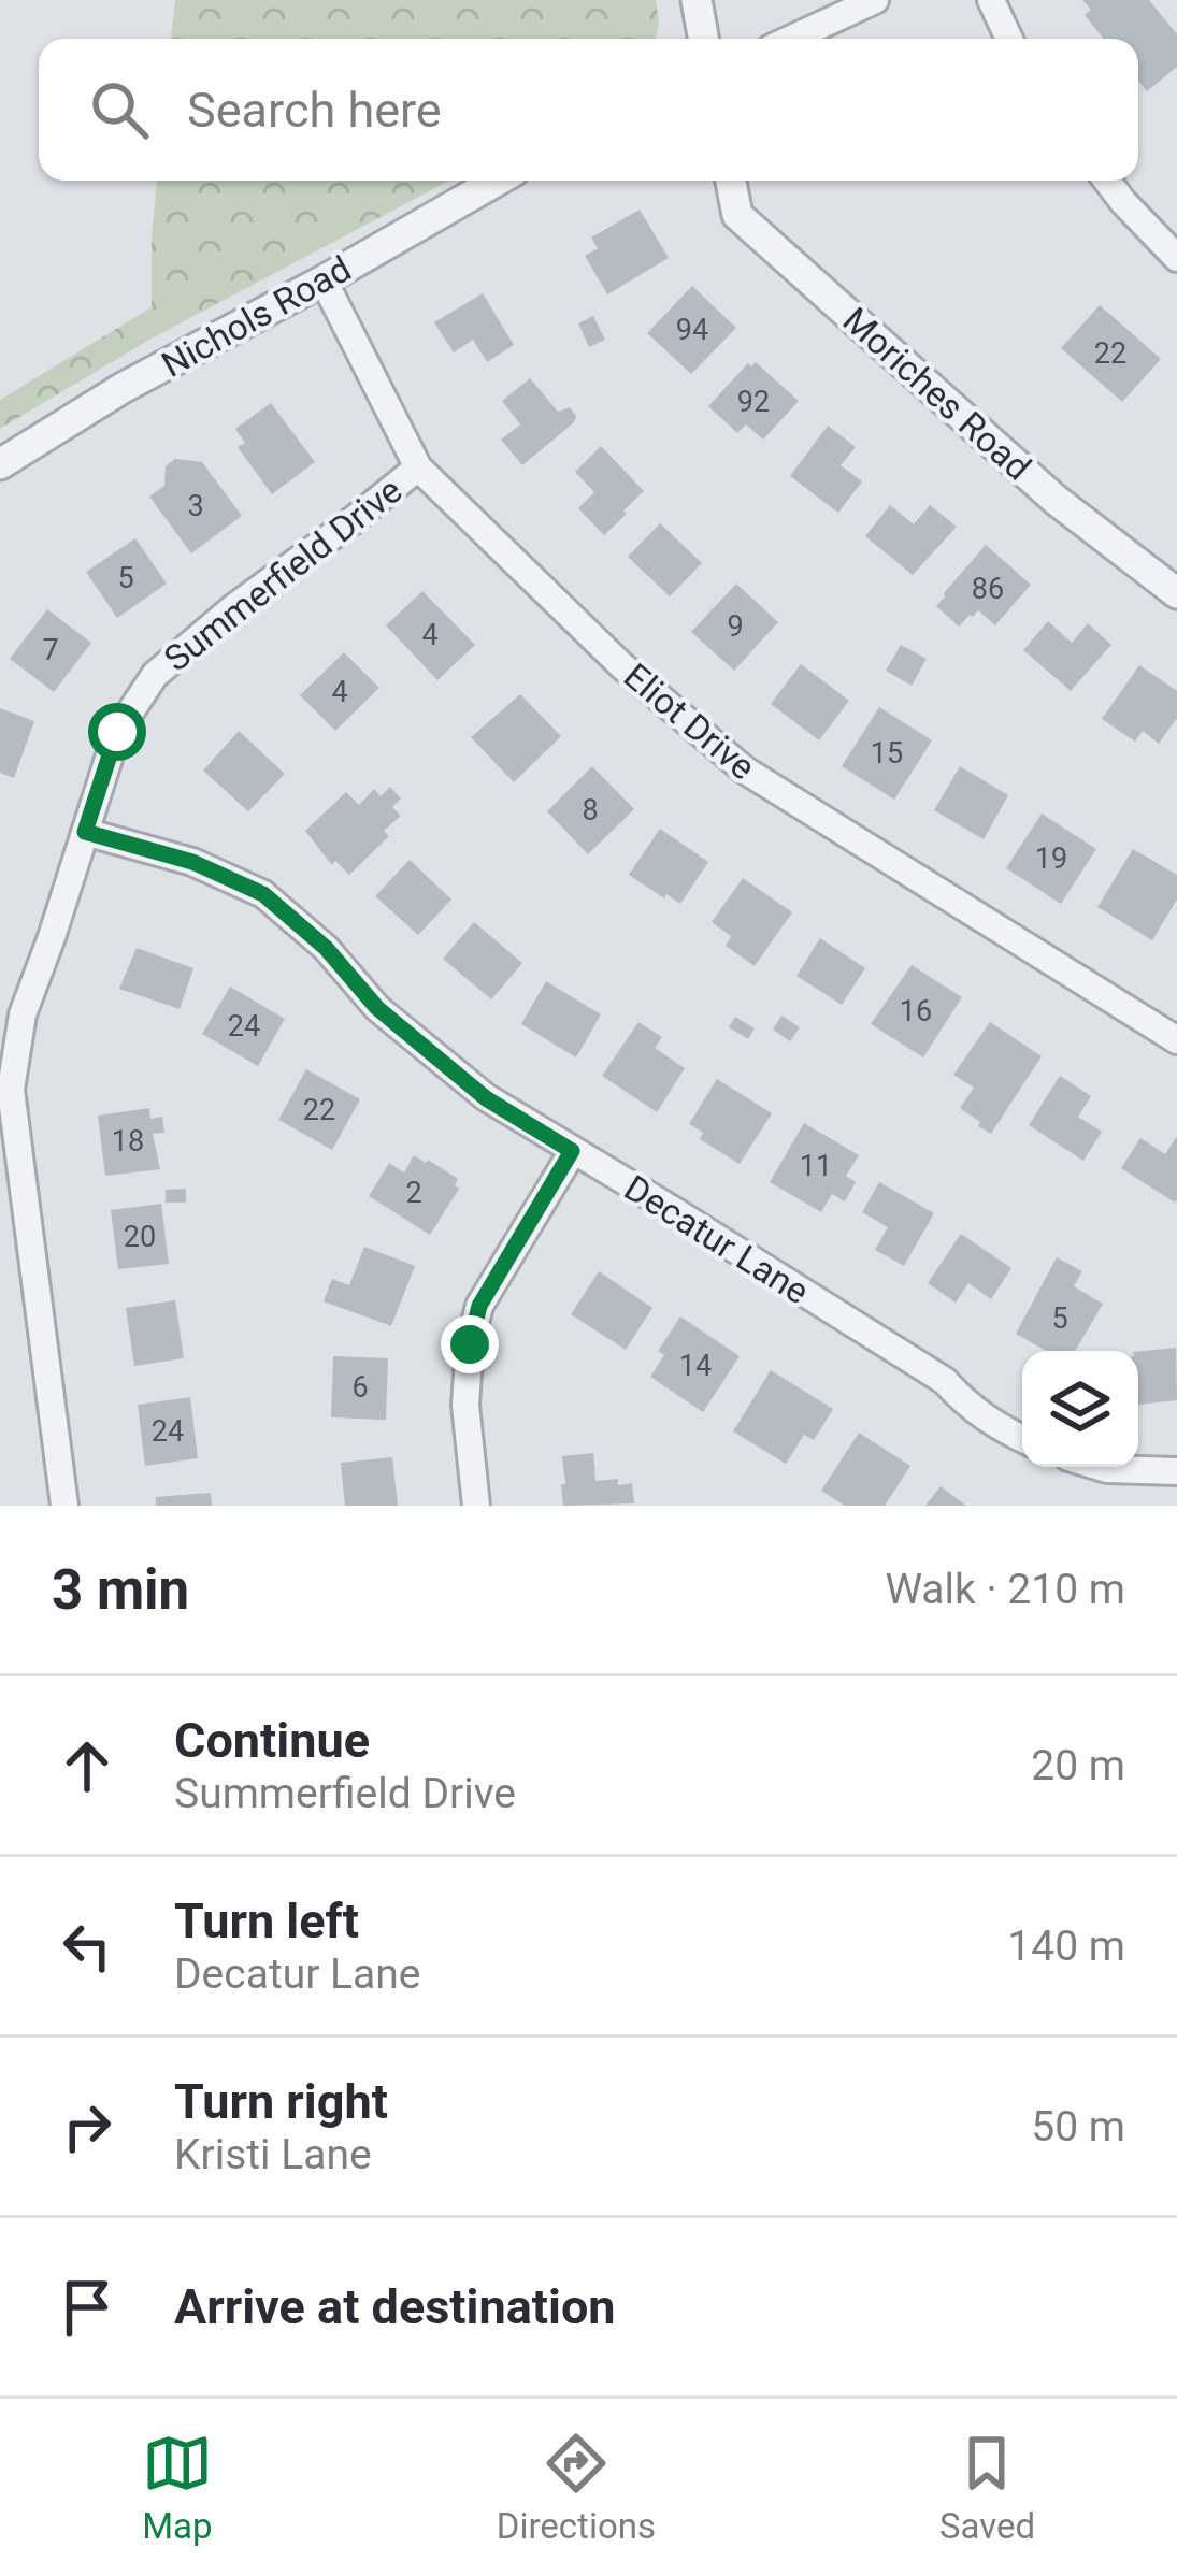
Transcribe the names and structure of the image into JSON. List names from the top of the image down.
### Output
{
  "streets": {
    "street": [
      "Nichols Road",
      "Moriches Road",
      "Summerfield Drive",
      "Eliot Drive",
      "Decatur Lane"
    ]
  },
  "crossings": [
    ["Nichols Road", "Eliot Drive"],
    ["Summerfield Drive", "Eliot Drive"],
    ["Summerfield Drive", "Decatur Lane"]
  ],
  "house_numbers": [
    "94",
    "22",
    "92",
    "3",
    "5",
    "86",
    "9",
    "4",
    "7",
    "4",
    "15",
    "8",
    "19",
    "16",
    "24",
    "22",
    "18",
    "11",
    "2",
    "20",
    "5",
    "14",
    "6",
    "24"
  ],
  "page": {
    "search": "Search here",
    "heading": ["3 min", "Walk · 210 m"],
    "list": [
      ["Continue", "Summerfield Drive", "20 m"],
      ["Turn left", "Decatur Lane", "140 m"],
      ["Turn right", "Kristi Lane", "50 m"],
      "Arrive at destination"
    ],
    "nav": ["Map", "Directions", "Saved"]
  }
}
